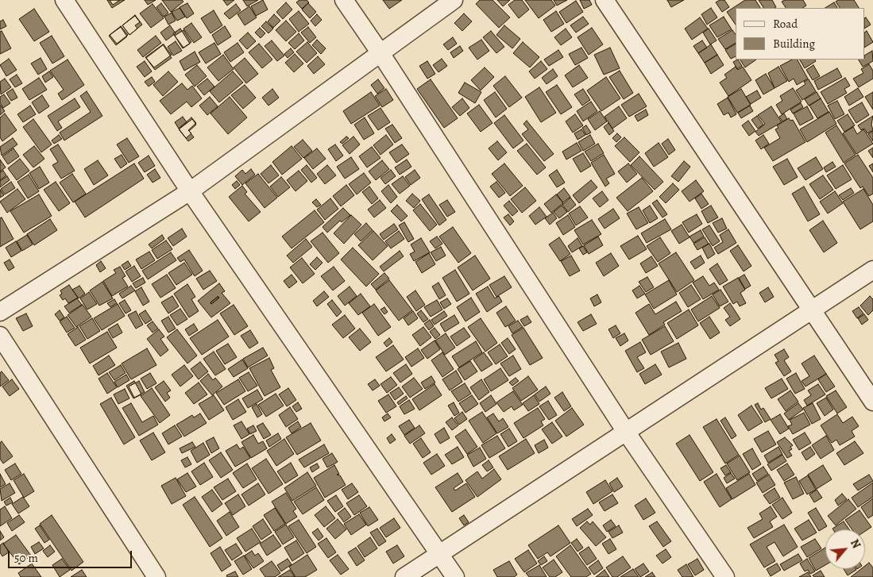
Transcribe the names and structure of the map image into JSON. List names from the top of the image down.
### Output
{
  "legend": ["Road", "Building"],
  "scale_bar": "50 m",
  "north": "top right"
}
